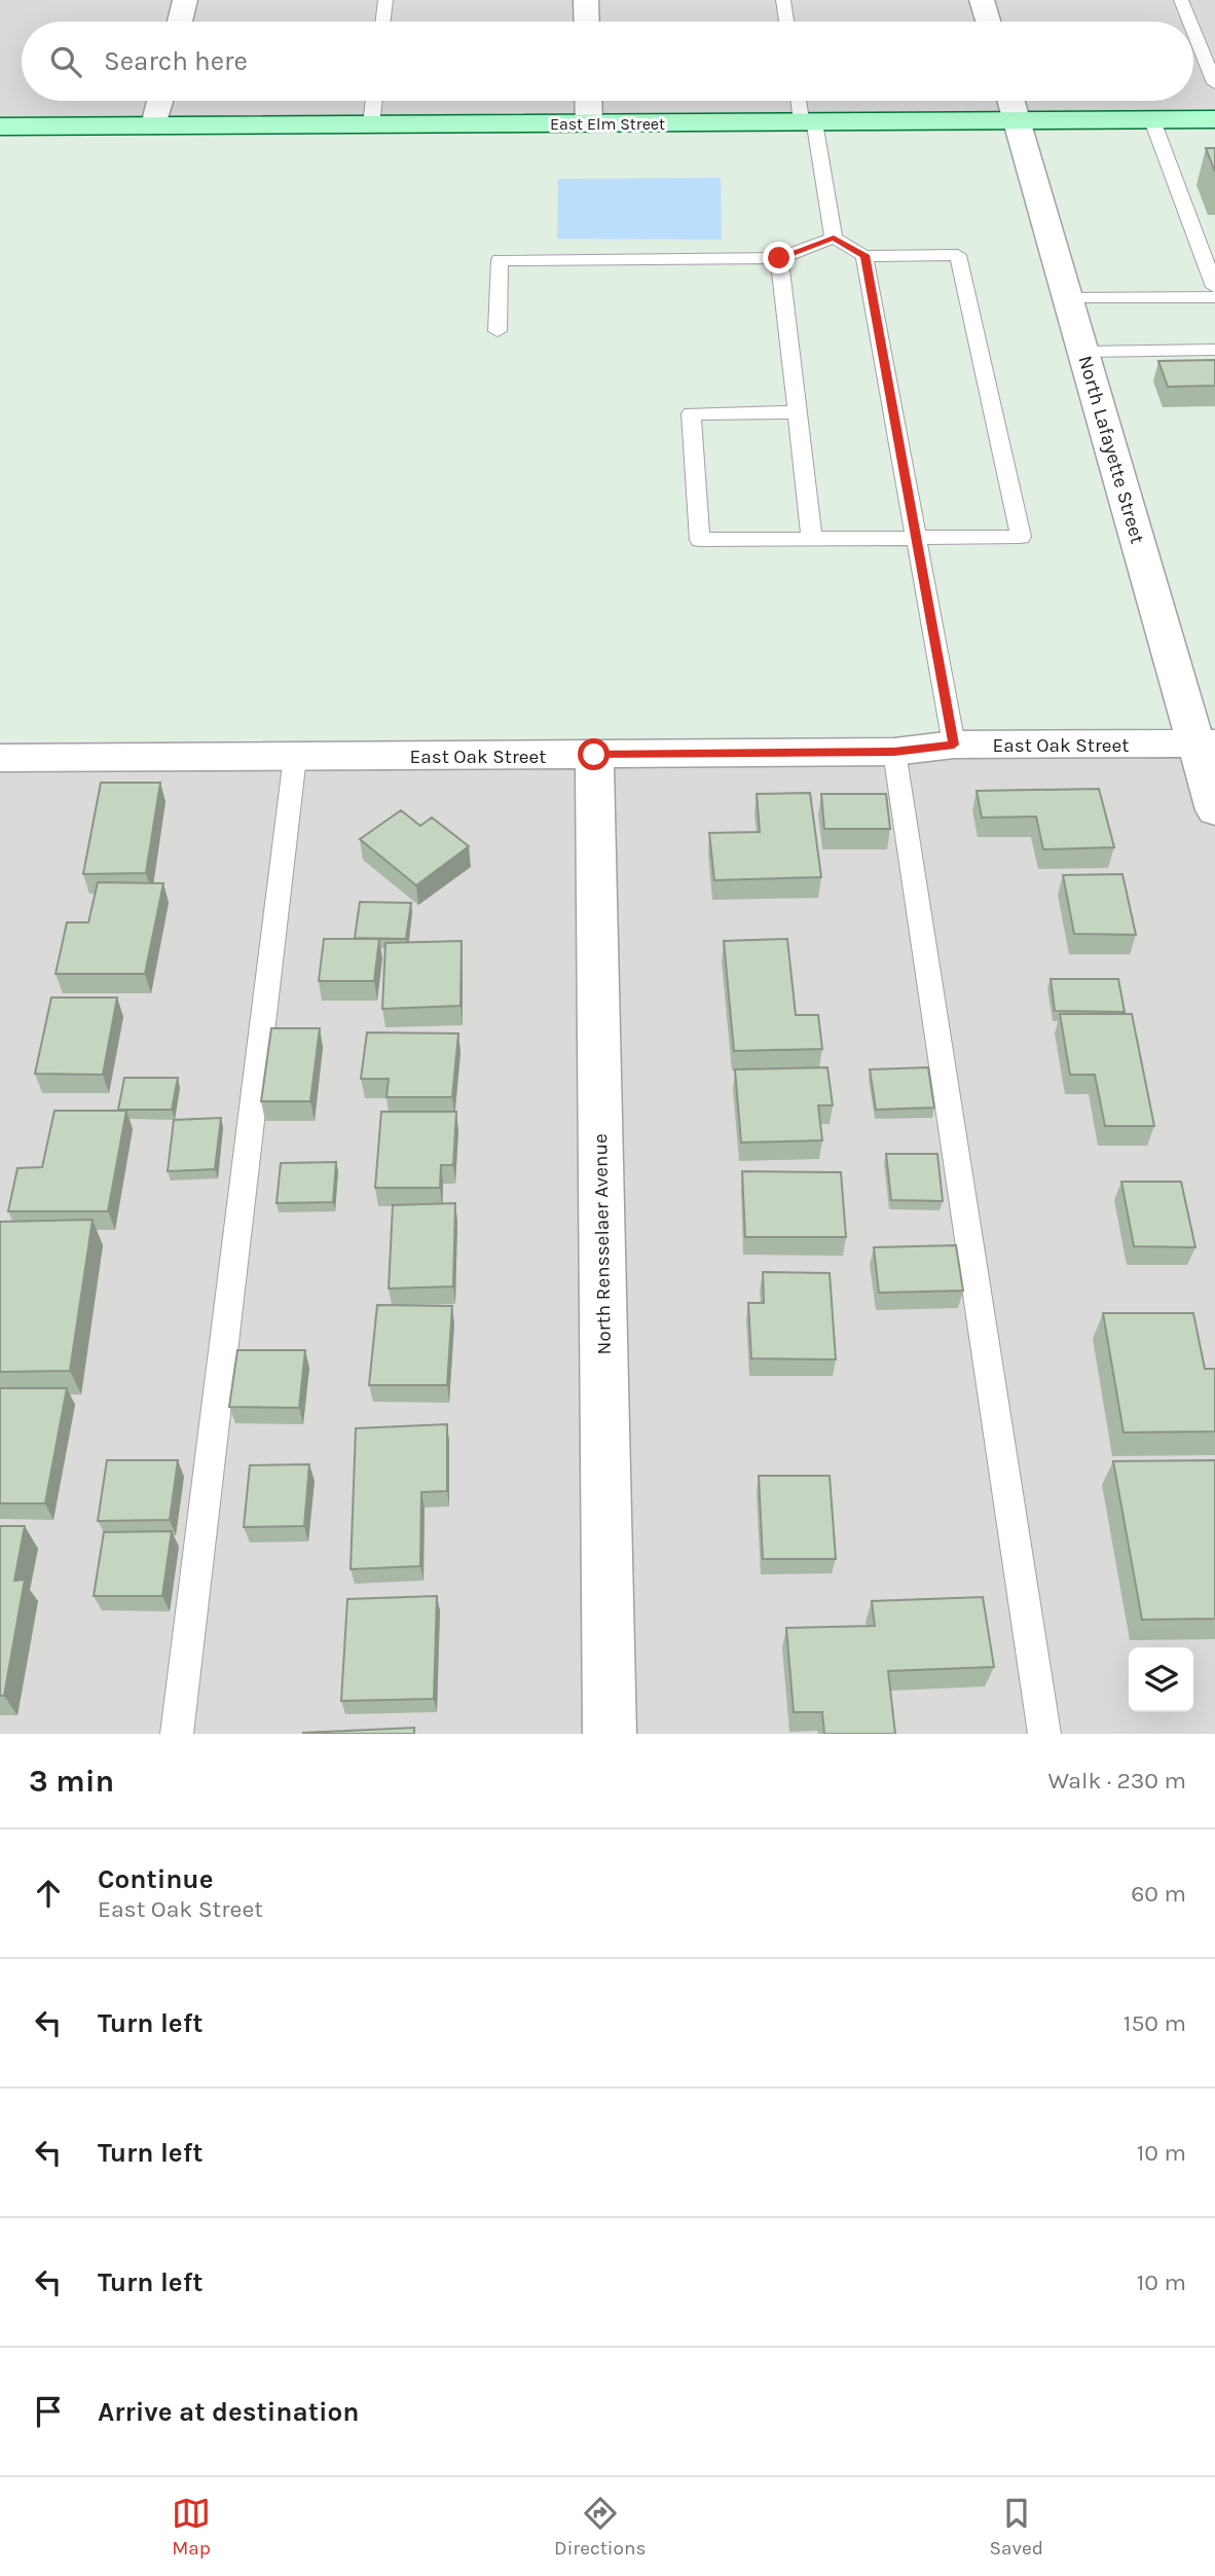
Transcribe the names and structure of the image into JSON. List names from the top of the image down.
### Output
{
  "streets": {
    "street": [
      "East Elm Street",
      "North Lafayette Street",
      "East Oak Street",
      "North Rensselaer Avenue"
    ]
  },
  "crossings": [
    ["East Elm Street", "North Lafayette Street"],
    ["North Lafayette Street", "East Oak Street"],
    ["East Oak Street", "North Rensselaer Avenue"]
  ],
  "page": {
    "search": "Search here",
    "heading": ["3 min", "Walk · 230 m"],
    "list": [
      ["Continue", "East Oak Street", "60 m"],
      ["Turn left", "150 m"],
      ["Turn left", "10 m"],
      ["Turn left", "10 m"],
      "Arrive at destination"
    ],
    "nav": ["Map", "Directions", "Saved"]
  }
}
